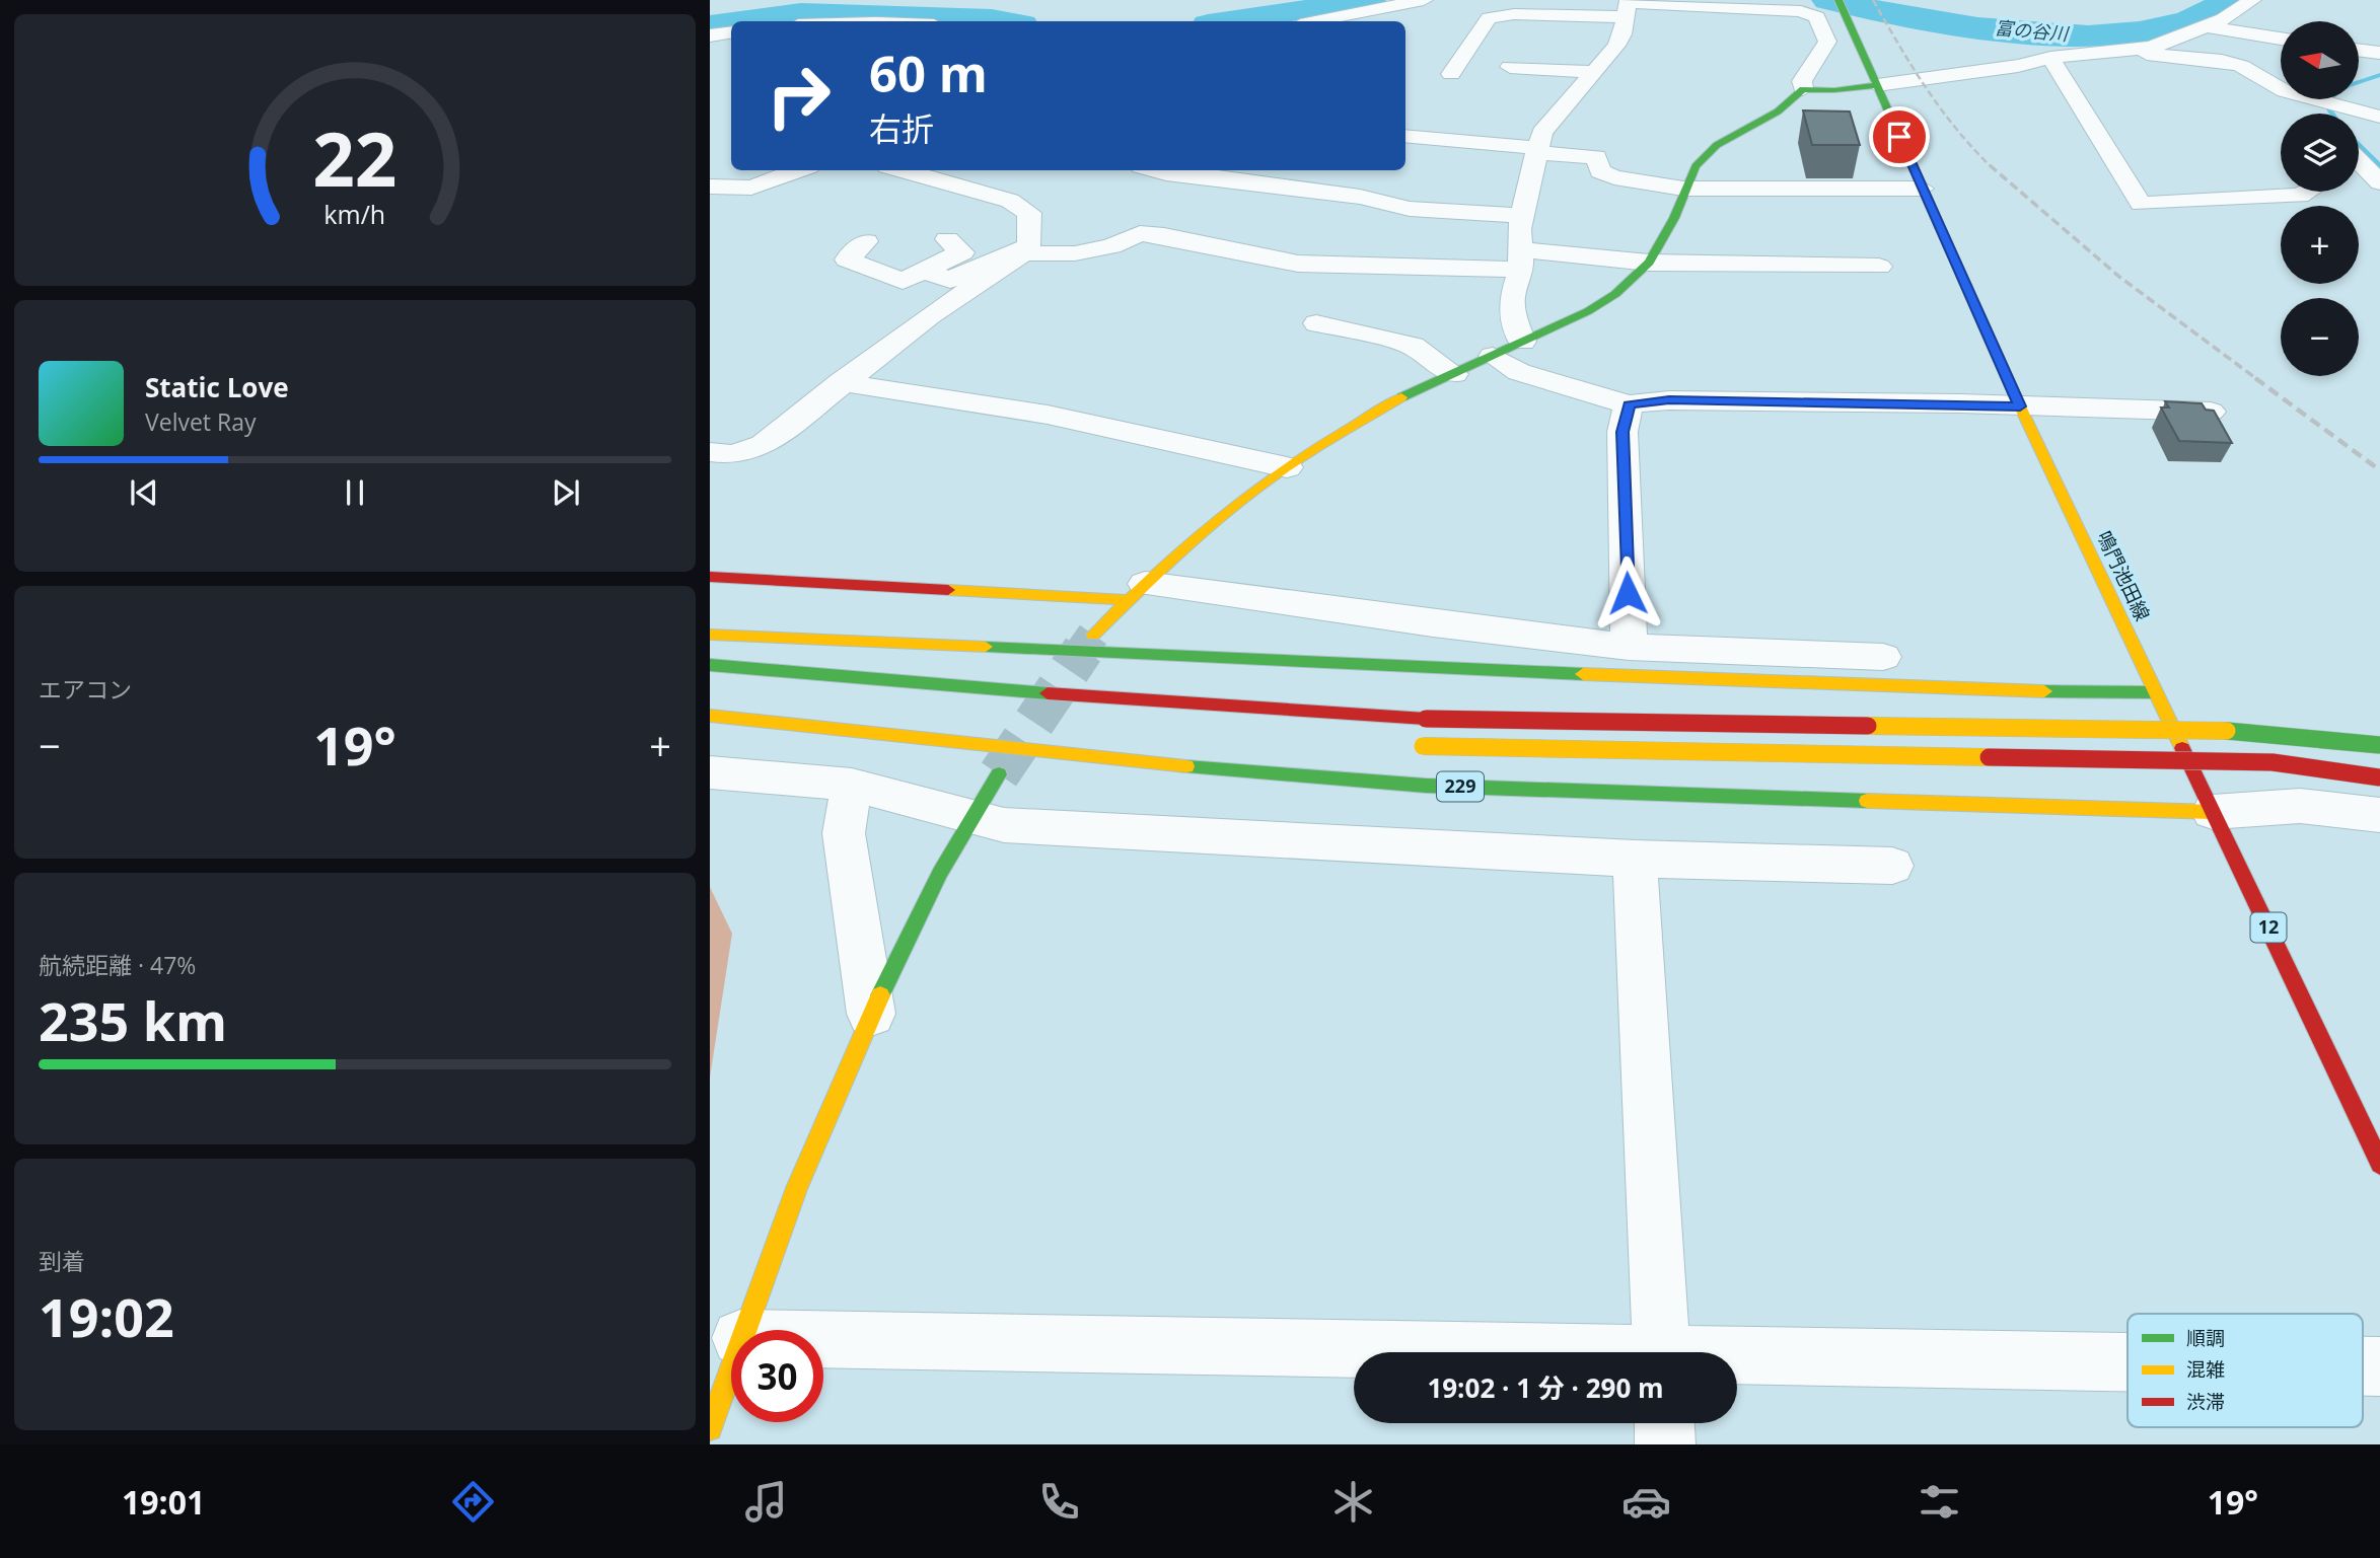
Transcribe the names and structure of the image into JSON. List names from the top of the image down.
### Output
{
  "streets": {
    "main road": ["鳴門池田線", "229", "12"]
  },
  "crossings": [
    ["鳴門池田線", "229"]
  ],
  "water": ["富の谷川"],
  "legend": ["順調", "混雑", "渋滞"],
  "north": "left",
  "page": {
    "map_buttons": ["+", "−"],
    "turn": ["60 m", "右折"],
    "song": ["Static Love", "Velvet Ray"],
    "tile": [
      "エアコン",
      ["航続距離 · 47%", "235 km"],
      ["到着", "19:02"]
    ],
    "heat": ["−", "19°", "+"],
    "limit": "30",
    "trip": "19:02 · 1 分 · 290 m",
    "tabs": ["19:01", "19°"],
    "gauge": ["22", "km/h"]
  }
}
